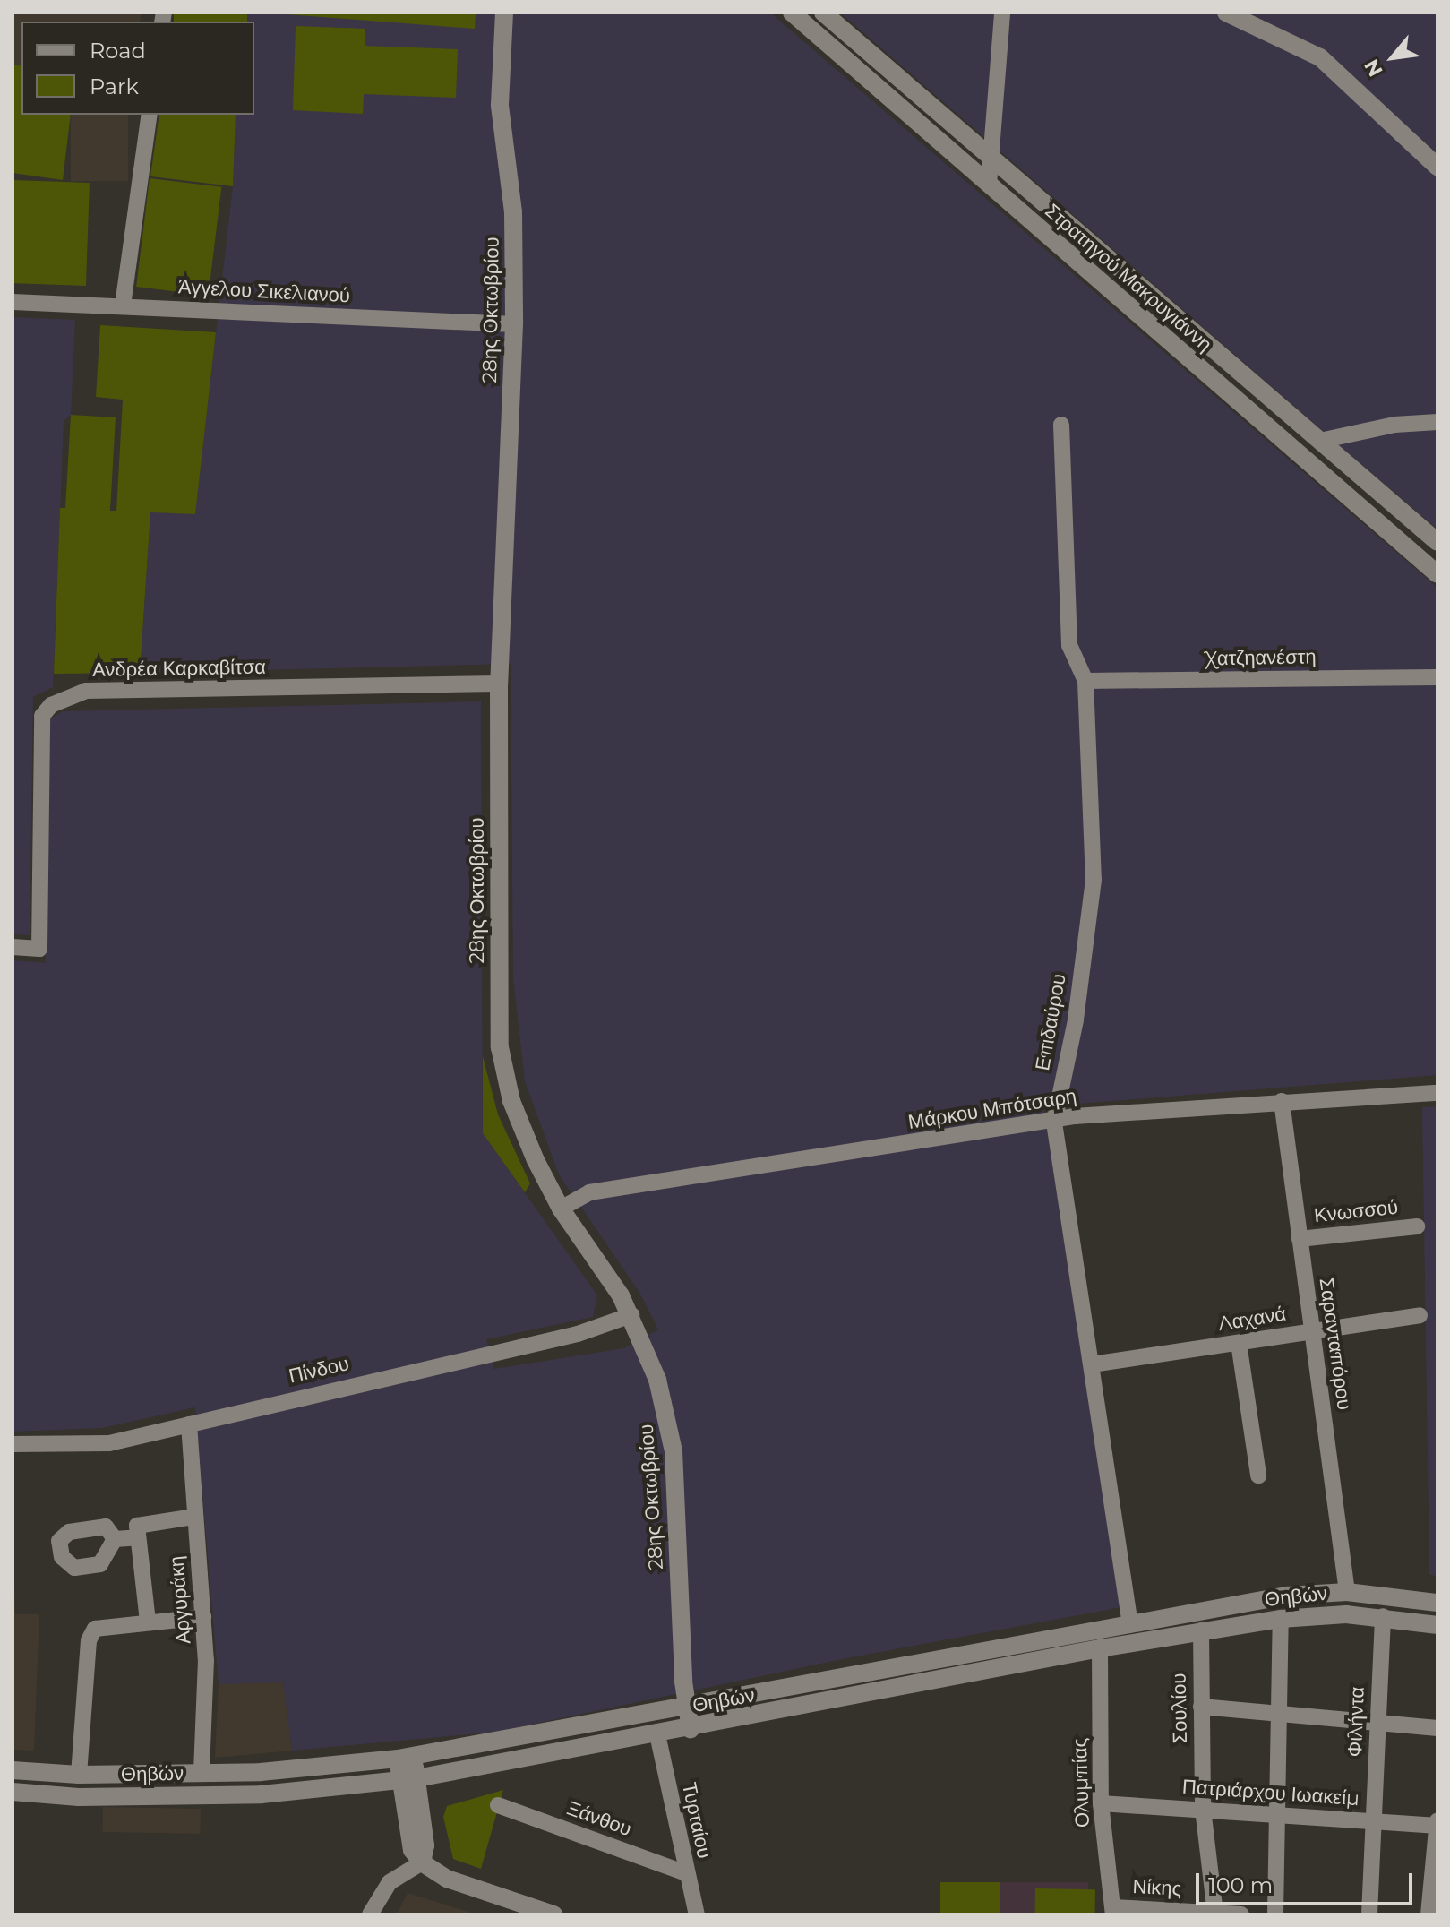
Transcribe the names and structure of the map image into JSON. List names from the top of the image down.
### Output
{
  "streets": {
    "street": [
      "Στρατηγού Μακρυγιάννη",
      "Άγγελου Σικελιανού",
      "28ης Οκτωβρίου",
      "Χατζηανέστη",
      "Ανδρέα Καρκαβίτσα",
      "Επιδαύρου",
      "Μάρκου Μπότσαρη",
      "Κνωσσού",
      "Λαχανά",
      "Σαρανταπόρου",
      "Πίνδου",
      "Θηβών",
      "Αργυράκη",
      "Σουλίου",
      "Φιλήντα",
      "Ολυμπίας",
      "Πατριάρχου Ιωακείμ",
      "Ξάνθου",
      "Τυρταίου",
      "Νίκης"
    ]
  },
  "crossings": [
    ["Άγγελου Σικελιανού", "28ης Οκτωβρίου"],
    ["28ης Οκτωβρίου", "Ανδρέα Καρκαβίτσα"],
    ["28ης Οκτωβρίου", "Μάρκου Μπότσαρη"],
    ["28ης Οκτωβρίου", "Πίνδου"],
    ["28ης Οκτωβρίου", "Θηβών"],
    ["Χατζηανέστη", "Επιδαύρου"],
    ["Επιδαύρου", "Μάρκου Μπότσαρη"],
    ["Επιδαύρου", "Λαχανά"],
    ["Επιδαύρου", "Θηβών"],
    ["Μάρκου Μπότσαρη", "Σαρανταπόρου"],
    ["Κνωσσού", "Σαρανταπόρου"],
    ["Λαχανά", "Σαρανταπόρου"],
    ["Σαρανταπόρου", "Θηβών"],
    ["Πίνδου", "Αργυράκη"],
    ["Θηβών", "Αργυράκη"],
    ["Θηβών", "Σουλίου"],
    ["Θηβών", "Φιλήντα"],
    ["Θηβών", "Ολυμπίας"],
    ["Θηβών", "Τυρταίου"],
    ["Σουλίου", "Πατριάρχου Ιωακείμ"],
    ["Σουλίου", "Νίκης"],
    ["Φιλήντα", "Πατριάρχου Ιωακείμ"],
    ["Ολυμπίας", "Πατριάρχου Ιωακείμ"],
    ["Ολυμπίας", "Νίκης"],
    ["Ξάνθου", "Τυρταίου"]
  ],
  "legend": ["Road", "Park"],
  "scale_bar": "100 m",
  "north": "bottom left"
}
